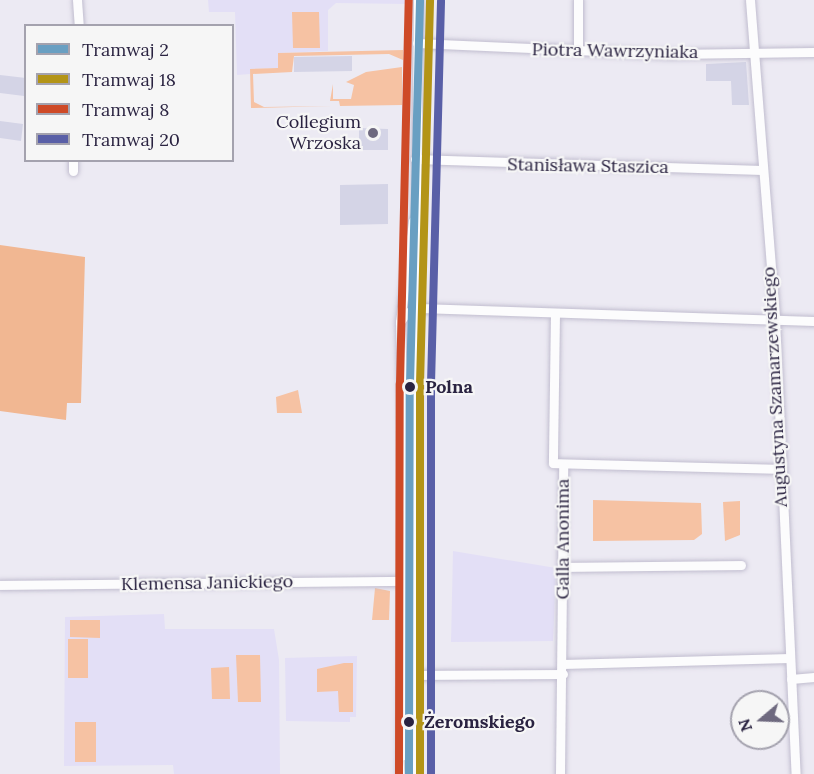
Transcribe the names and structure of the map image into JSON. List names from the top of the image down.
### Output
{
  "streets": {
    "street": [
      "Piotra Wawrzyniaka",
      "Stanisława Staszica",
      "Augustyna Szamarzewskiego",
      "Galla Anonima",
      "Klemensa Janickiego"
    ]
  },
  "crossings": [
    ["Piotra Wawrzyniaka", "Augustyna Szamarzewskiego"],
    ["Stanisława Staszica", "Augustyna Szamarzewskiego"]
  ],
  "places": ["Collegium Wrzoska", "Polna", "Żeromskiego"],
  "lines": [
    "tram line 2",
    "tram line 18",
    "tram line 8",
    "tram line 20"
  ],
  "legend": [
    "Tramwaj 2",
    "Tramwaj 18",
    "Tramwaj 8",
    "Tramwaj 20"
  ],
  "north": "left"
}
